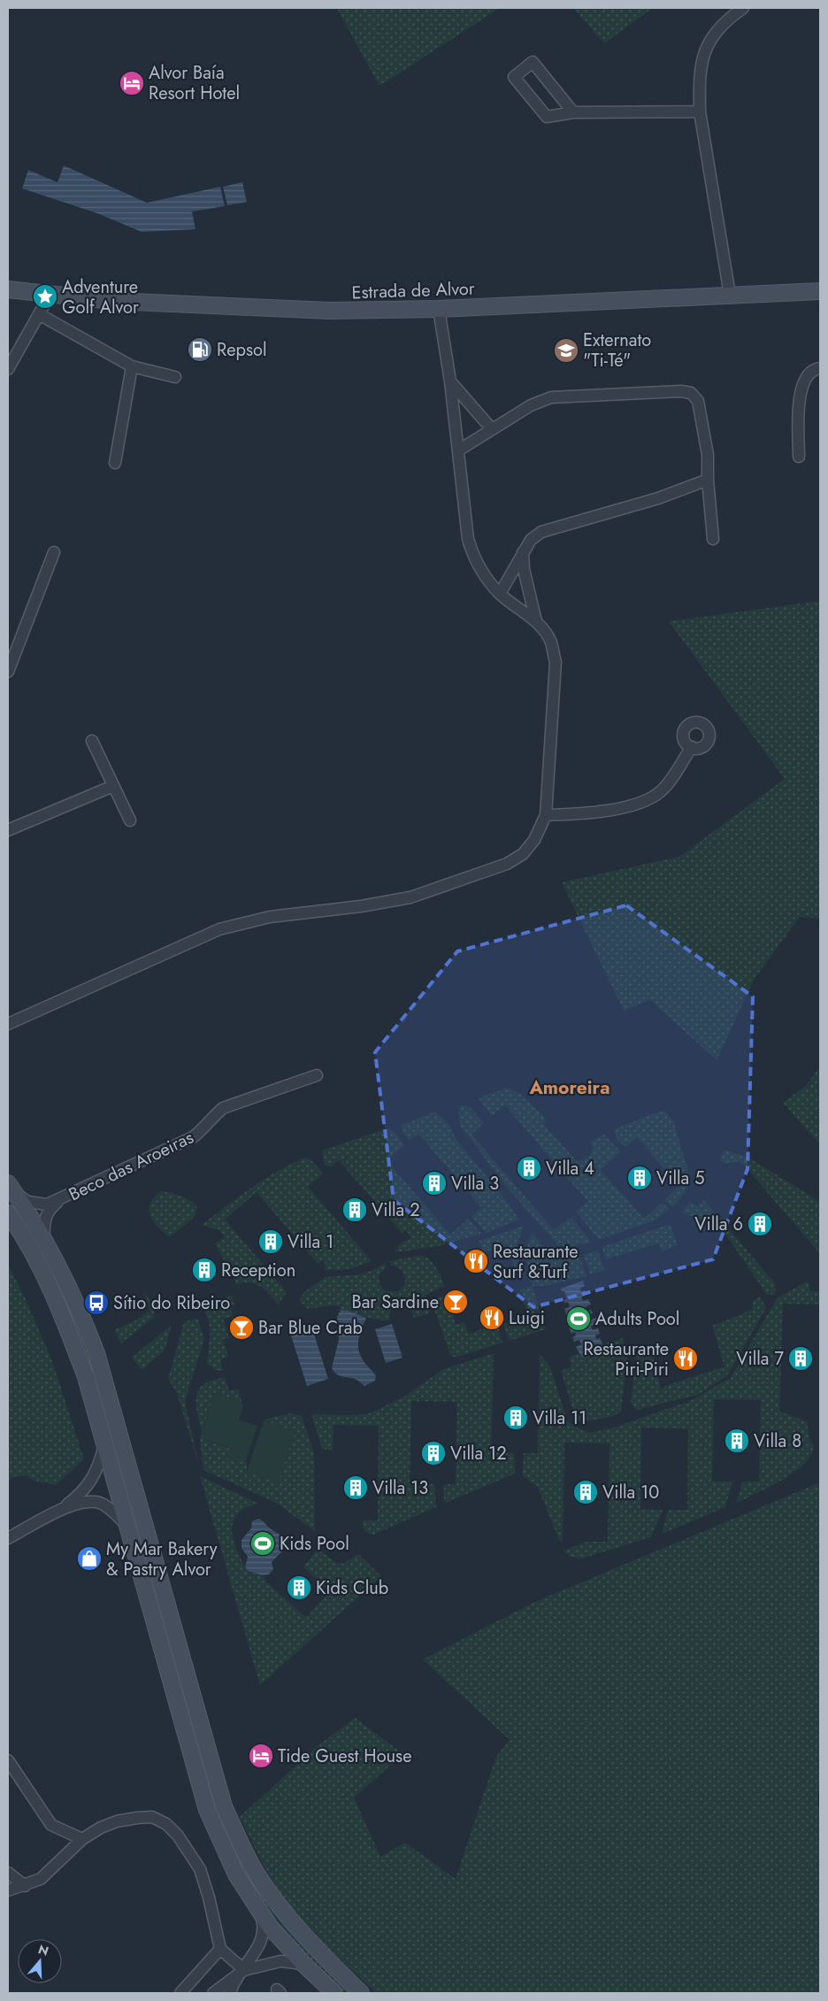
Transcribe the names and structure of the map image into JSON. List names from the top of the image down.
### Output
{
  "streets": {
    "main road": ["Estrada de Alvor"],
    "street": ["Beco das Aroeiras"]
  },
  "districts": ["Amoreira"],
  "places": {
    "hotel": ["Alvor Baía Resort Hotel", "Tide Guest House"],
    "place": ["Adventure Golf Alvor"],
    "fuel station": ["Repsol"],
    "school or university": ["Externato \"Ti-Té\""],
    "building": [
      "Villa 4",
      "Villa 5",
      "Villa 3",
      "Villa 2",
      "Villa 6",
      "Villa 1",
      "Reception",
      "Villa 7",
      "Villa 11",
      "Villa 8",
      "Villa 12",
      "Villa 13",
      "Villa 10",
      "Kids Club"
    ],
    "restaurant": ["Restaurante Surf &Turf", "Luigi", "Restaurante Piri-Piri"],
    "bar": ["Bar Sardine", "Bar Blue Crab"],
    "bus stop": ["Sítio do Ribeiro"],
    "sports": ["Adults Pool", "Kids Pool"],
    "shop": ["My Mar Bakery & Pastry Alvor"]
  },
  "north": "top"
}
